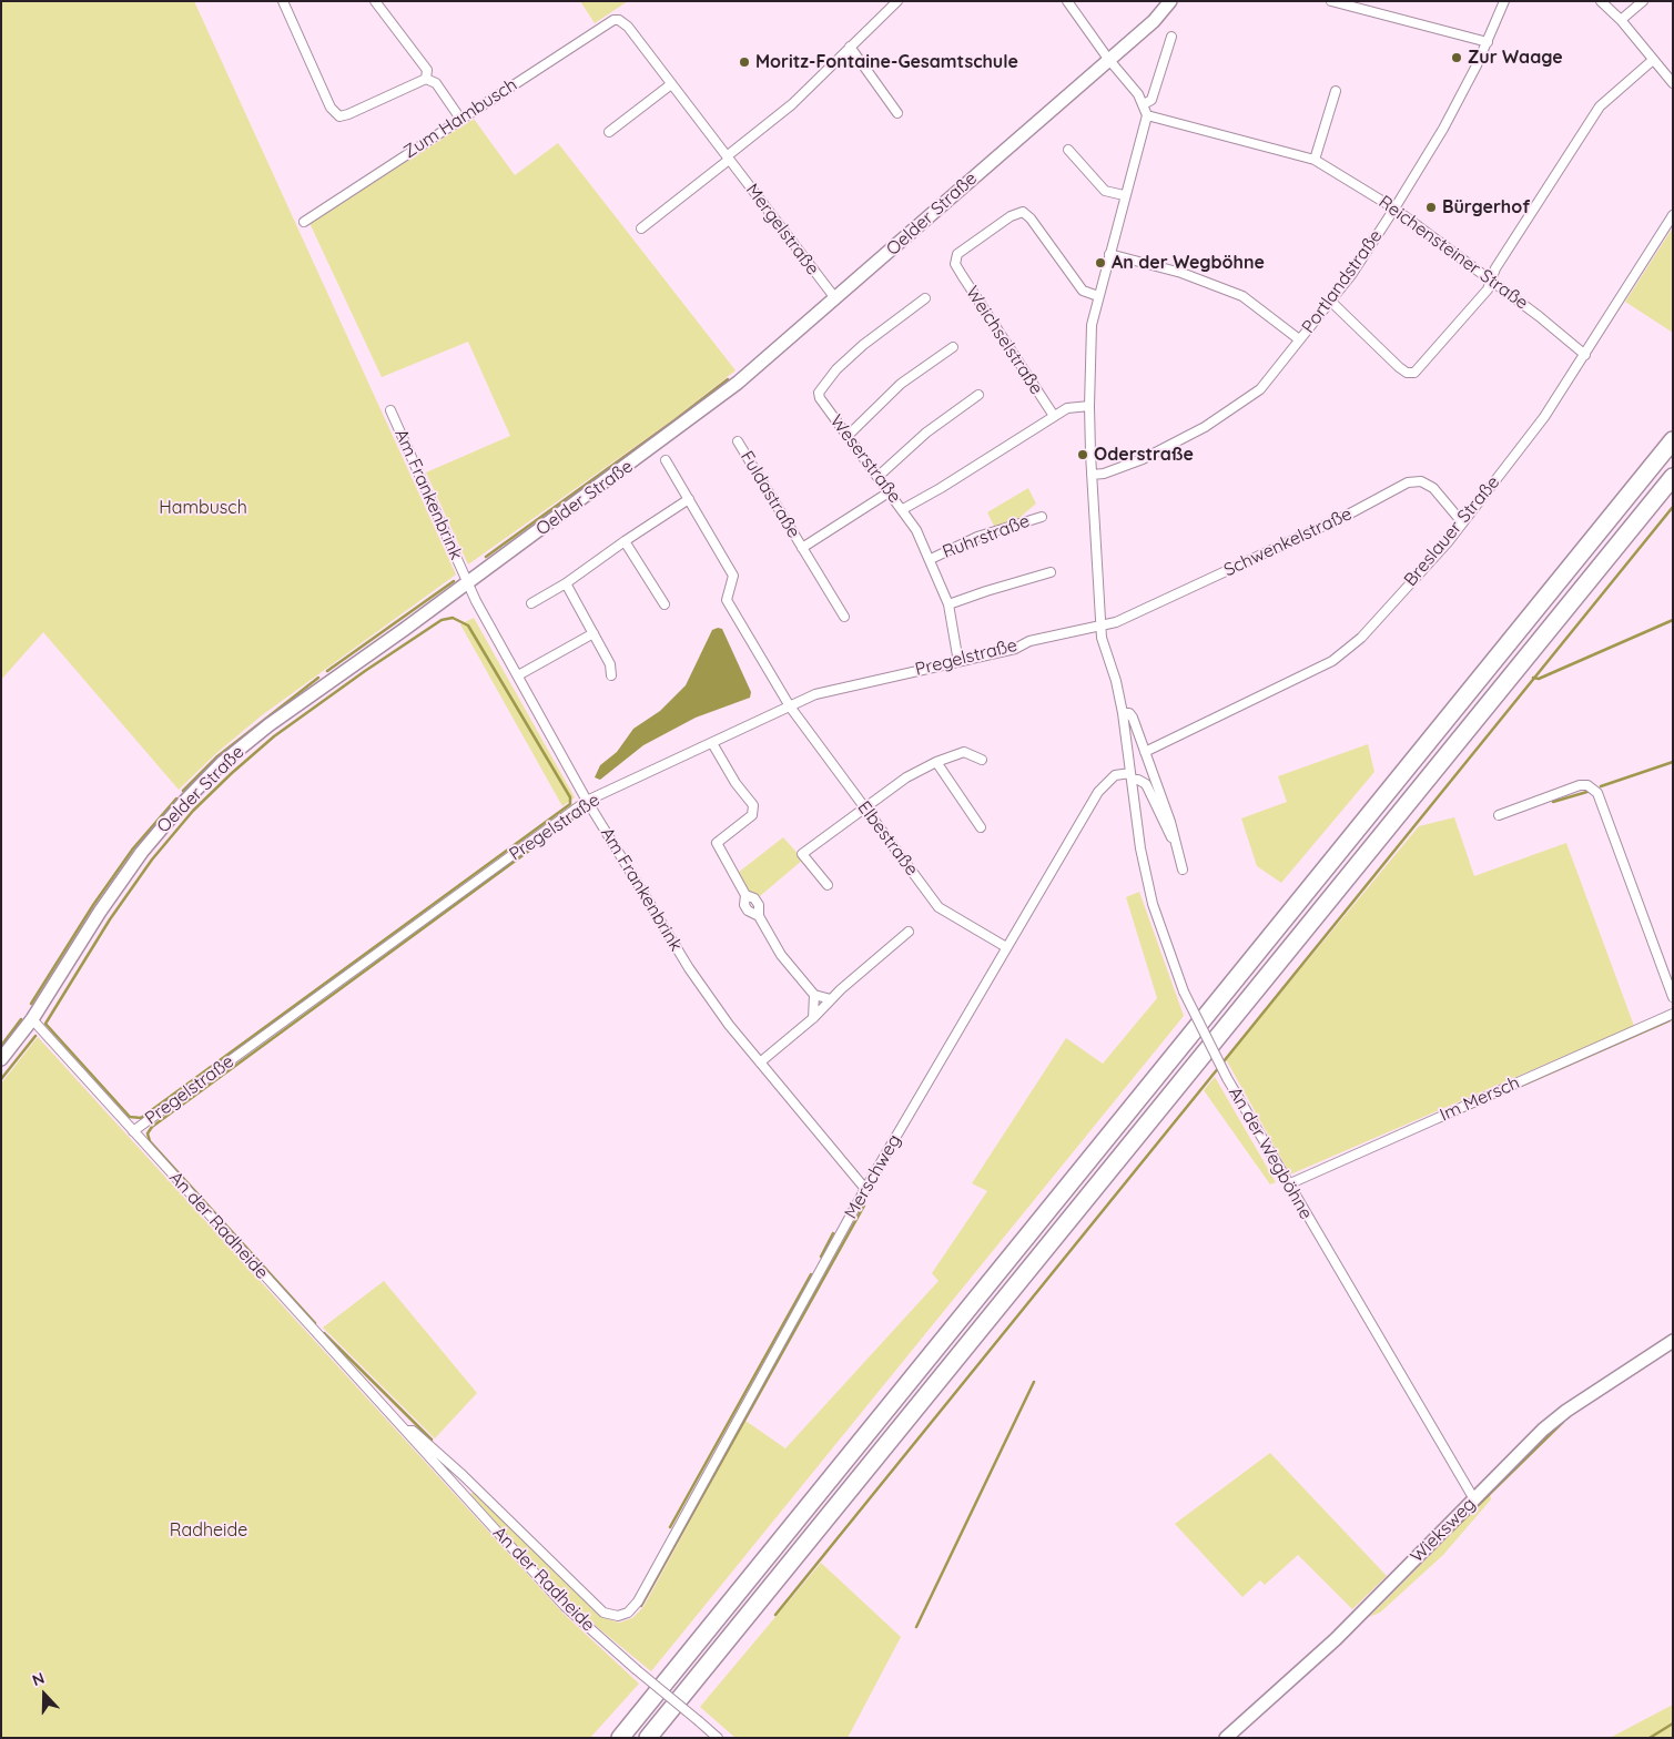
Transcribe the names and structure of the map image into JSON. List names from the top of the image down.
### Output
{
  "streets": {
    "street": [
      "Zum Hambusch",
      "Oelder Straße",
      "Mergelstraße",
      "Reichensteiner Straße",
      "Portlandstraße",
      "Weichselstraße",
      "Weserstraße",
      "Am Frankenbrink",
      "Fuldastraße",
      "Breslauer Straße",
      "Ruhrstraße",
      "Schwenkelstraße",
      "Pregelstraße",
      "Elbestraße",
      "Im Mersch",
      "An der Wegböhne",
      "Merschweg",
      "An der Radheide",
      "Wieksweg"
    ]
  },
  "crossings": [
    ["Zum Hambusch", "Mergelstraße"],
    ["Oelder Straße", "Mergelstraße"],
    ["Oelder Straße", "Am Frankenbrink"],
    ["Oelder Straße", "An der Radheide"],
    ["Reichensteiner Straße", "Portlandstraße"],
    ["Reichensteiner Straße", "Breslauer Straße"],
    ["Reichensteiner Straße", "An der Wegböhne"],
    ["Portlandstraße", "An der Wegböhne"],
    ["Weichselstraße", "An der Wegböhne"],
    ["Weserstraße", "Fuldastraße"],
    ["Weserstraße", "Ruhrstraße"],
    ["Weserstraße", "Pregelstraße"],
    ["Am Frankenbrink", "Pregelstraße"],
    ["Am Frankenbrink", "Merschweg"],
    ["Breslauer Straße", "Schwenkelstraße"],
    ["Breslauer Straße", "An der Wegböhne"],
    ["Schwenkelstraße", "Pregelstraße"],
    ["Schwenkelstraße", "An der Wegböhne"],
    ["Pregelstraße", "Elbestraße"],
    ["Pregelstraße", "An der Wegböhne"],
    ["Pregelstraße", "An der Radheide"],
    ["Elbestraße", "Merschweg"],
    ["Im Mersch", "An der Wegböhne"],
    ["An der Wegböhne", "Merschweg"],
    ["An der Wegböhne", "Wieksweg"],
    ["Merschweg", "An der Radheide"]
  ],
  "parks": ["Hambusch", "Radheide"],
  "places": [
    "Zur Waage",
    "Moritz-Fontaine-Gesamtschule",
    "Bürgerhof",
    "An der Wegböhne",
    "Oderstraße"
  ],
  "north": "top"
}
